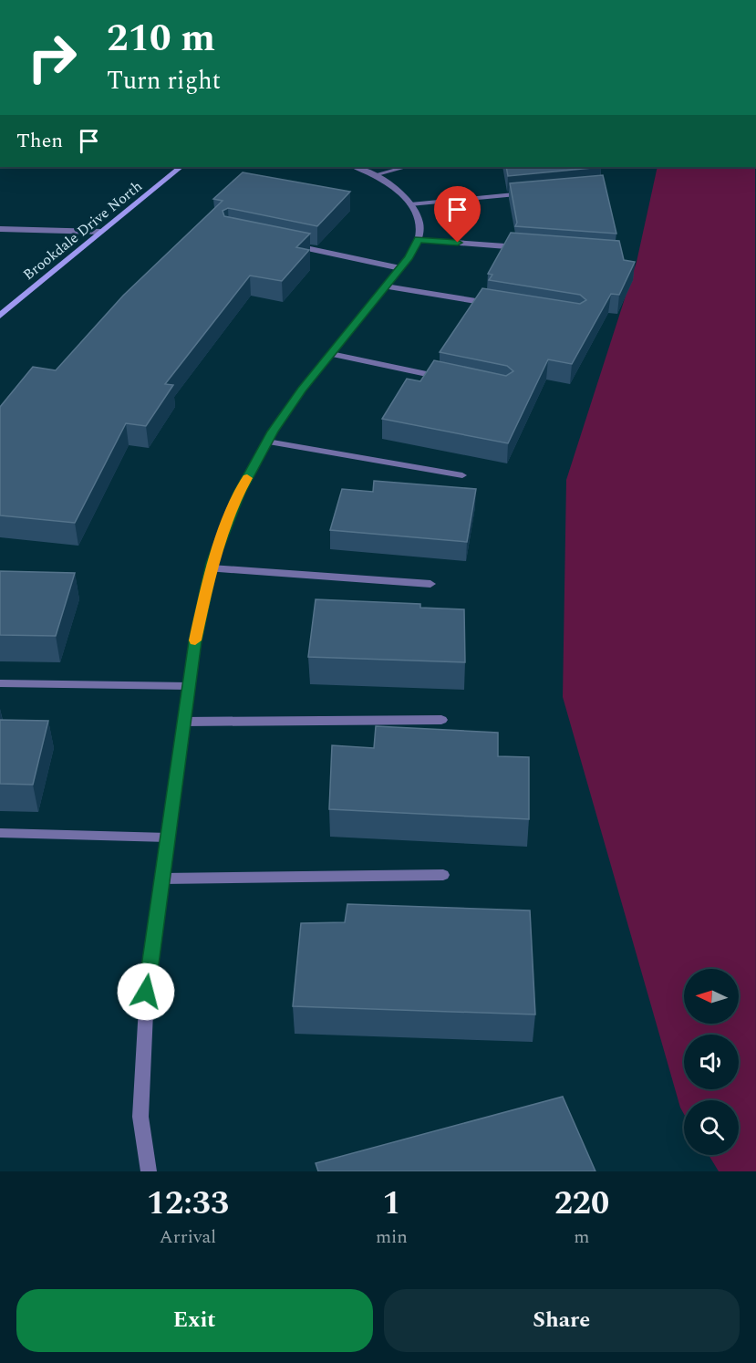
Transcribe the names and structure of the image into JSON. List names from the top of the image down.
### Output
{
  "streets": {
    "street": ["Brookdale Drive North"]
  },
  "north": "left",
  "page": {
    "turn": ["210 m", "Turn right"],
    "then": "Then",
    "eta": [
      "12:33",
      "Arrival",
      "1",
      "min",
      "220",
      "m"
    ],
    "buttons": ["Exit", "Share"]
  }
}
